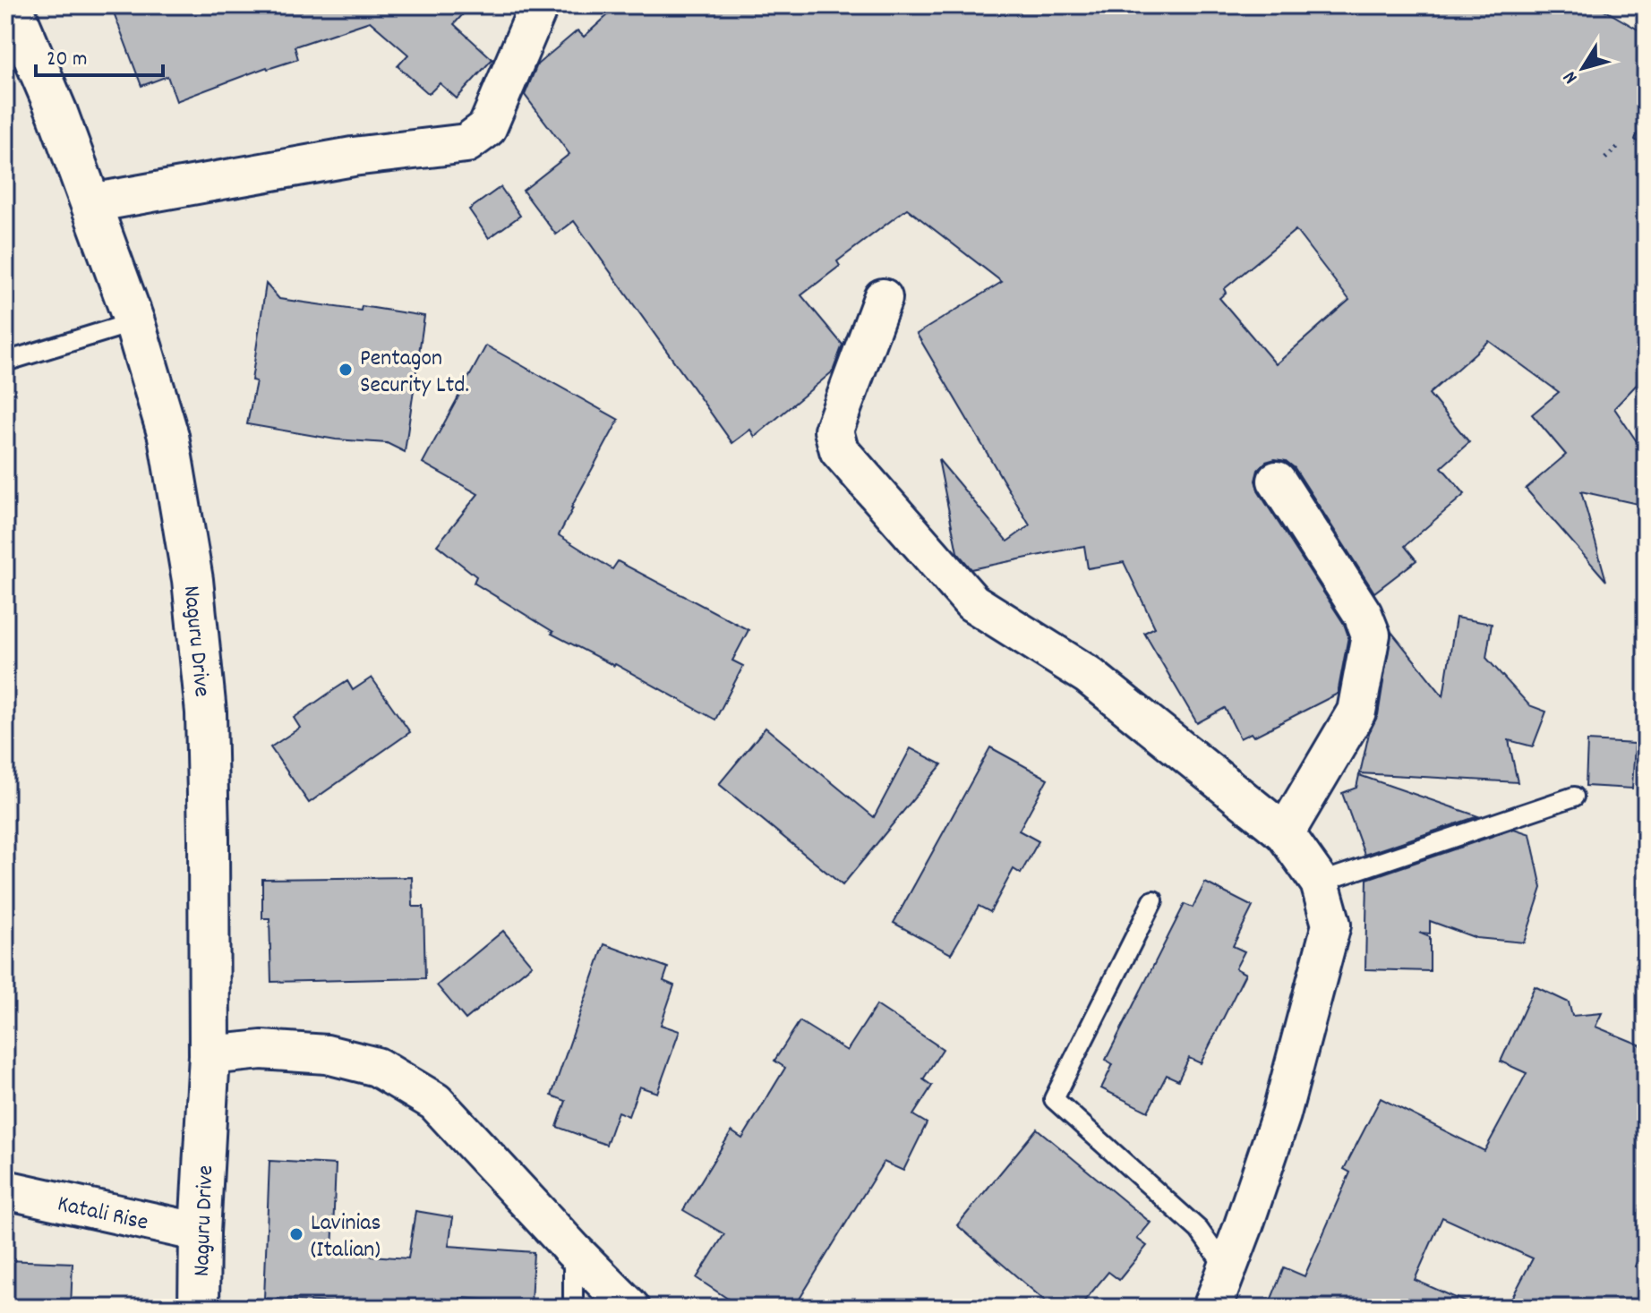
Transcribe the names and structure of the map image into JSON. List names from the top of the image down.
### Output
{
  "streets": {
    "street": ["Naguru Drive", "Katali Rise"]
  },
  "crossings": [
    ["Naguru Drive", "Katali Rise"]
  ],
  "places": ["Pentagon Security Ltd.", "Lavinias (Italian)"],
  "scale_bar": "20 m",
  "north": "bottom left"
}
